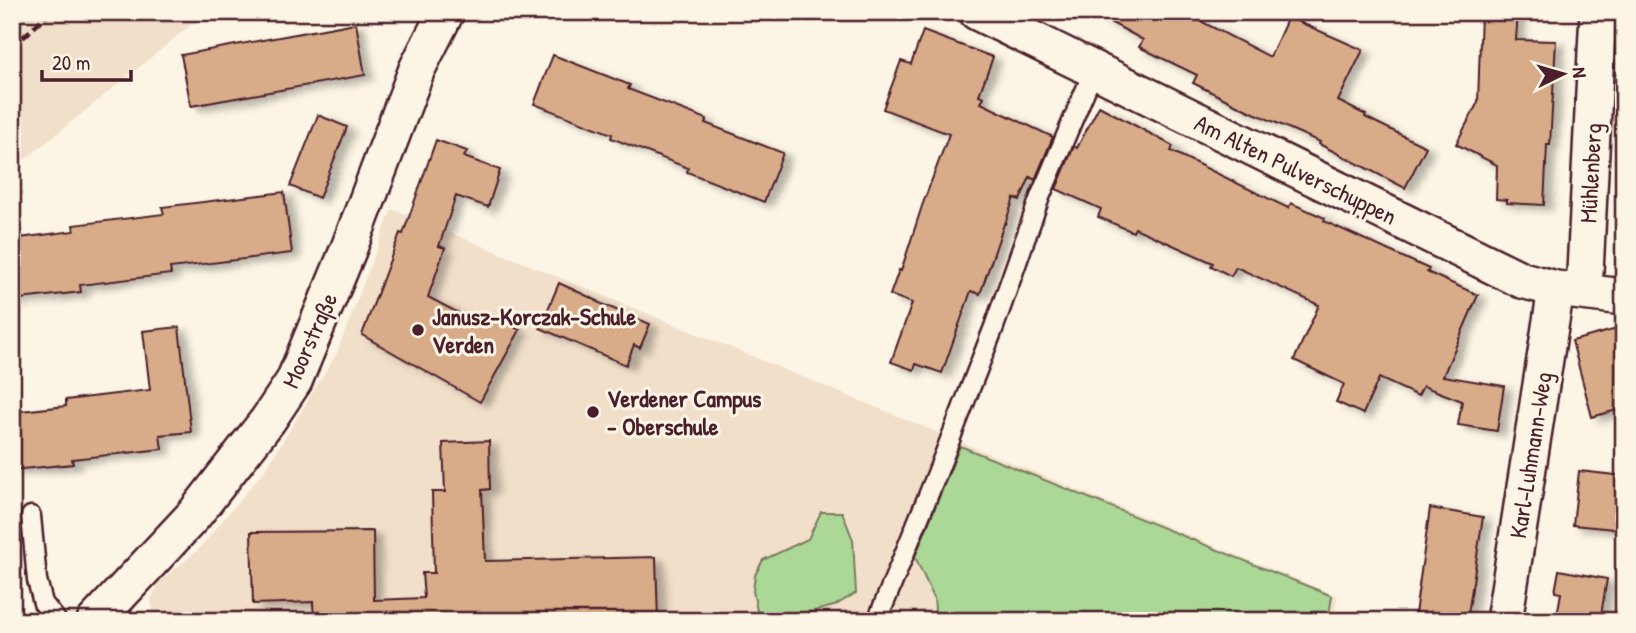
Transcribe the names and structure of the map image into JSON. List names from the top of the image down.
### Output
{
  "streets": {
    "street": [
      "Am Alten Pulverschuppen",
      "Mühlenberg",
      "Moorstraße",
      "Karl-Luhmann-Weg"
    ]
  },
  "crossings": [
    ["Am Alten Pulverschuppen", "Mühlenberg"],
    ["Am Alten Pulverschuppen", "Karl-Luhmann-Weg"],
    ["Mühlenberg", "Karl-Luhmann-Weg"]
  ],
  "places": ["Janusz-Korczak-Schule Verden", "Verdener Campus - Oberschule"],
  "scale_bar": "20 m",
  "north": "right"
}
